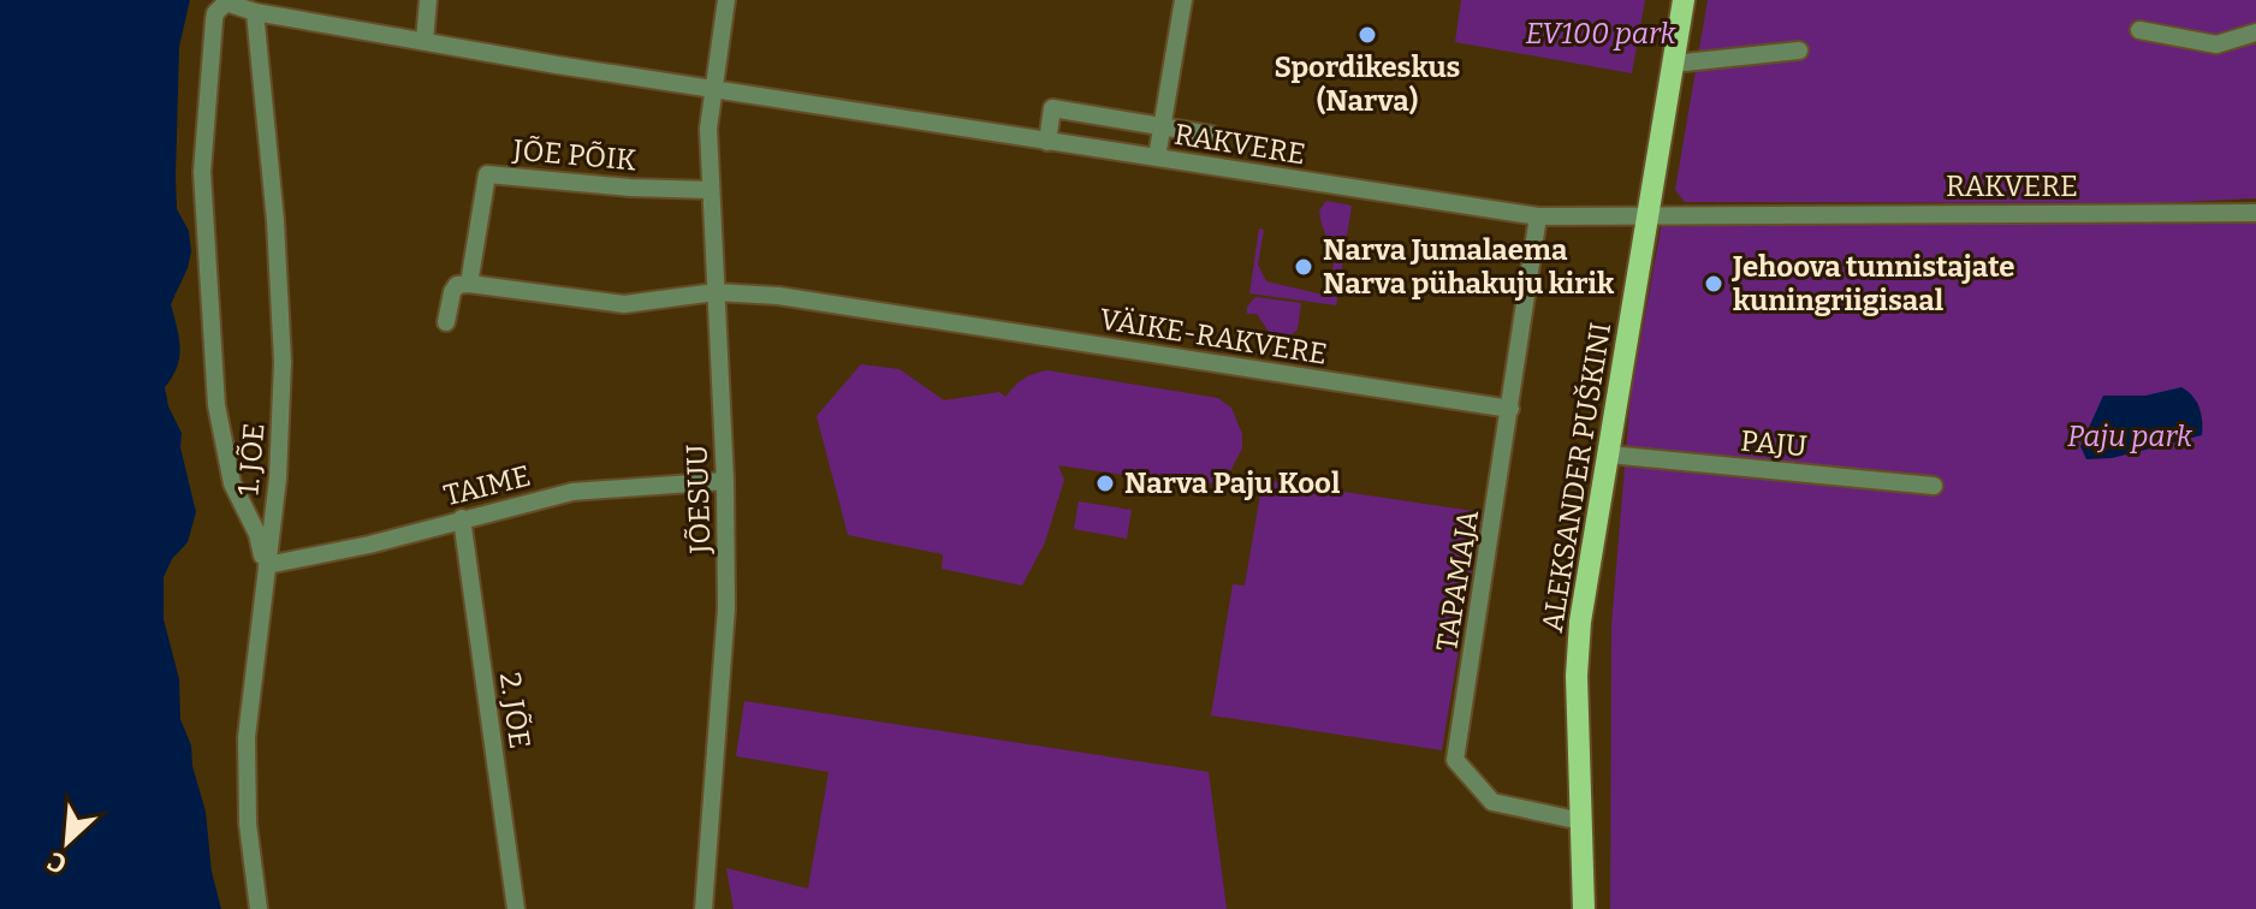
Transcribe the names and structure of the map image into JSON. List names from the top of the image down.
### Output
{
  "streets": {
    "main road": ["ALEKSANDER PUŠKINI"],
    "street": [
      "RAKVERE",
      "JÕE PÕIK",
      "VÄIKE-RAKVERE",
      "PAJU",
      "1. JÕE",
      "TAIME",
      "JÕESUU",
      "TAPAMAJA",
      "2. JÕE"
    ]
  },
  "crossings": [
    ["RAKVERE", "1. JÕE"],
    ["RAKVERE", "ALEKSANDER PUŠKINI"],
    ["RAKVERE", "JÕESUU"],
    ["JÕE PÕIK", "JÕESUU"],
    ["VÄIKE-RAKVERE", "JÕESUU"],
    ["VÄIKE-RAKVERE", "TAPAMAJA"],
    ["PAJU", "ALEKSANDER PUŠKINI"],
    ["1. JÕE", "TAIME"],
    ["ALEKSANDER PUŠKINI", "TAPAMAJA"],
    ["TAIME", "JÕESUU"],
    ["TAIME", "2. JÕE"]
  ],
  "parks": ["EV100 park", "Paju park"],
  "places": [
    "Spordikeskus (Narva)",
    "Narva Jumalaema Narva pühakuju kirik",
    "Jehoova tunnistajate kuningriigisaal",
    "Narva Paju Kool"
  ],
  "north": "bottom left"
}
